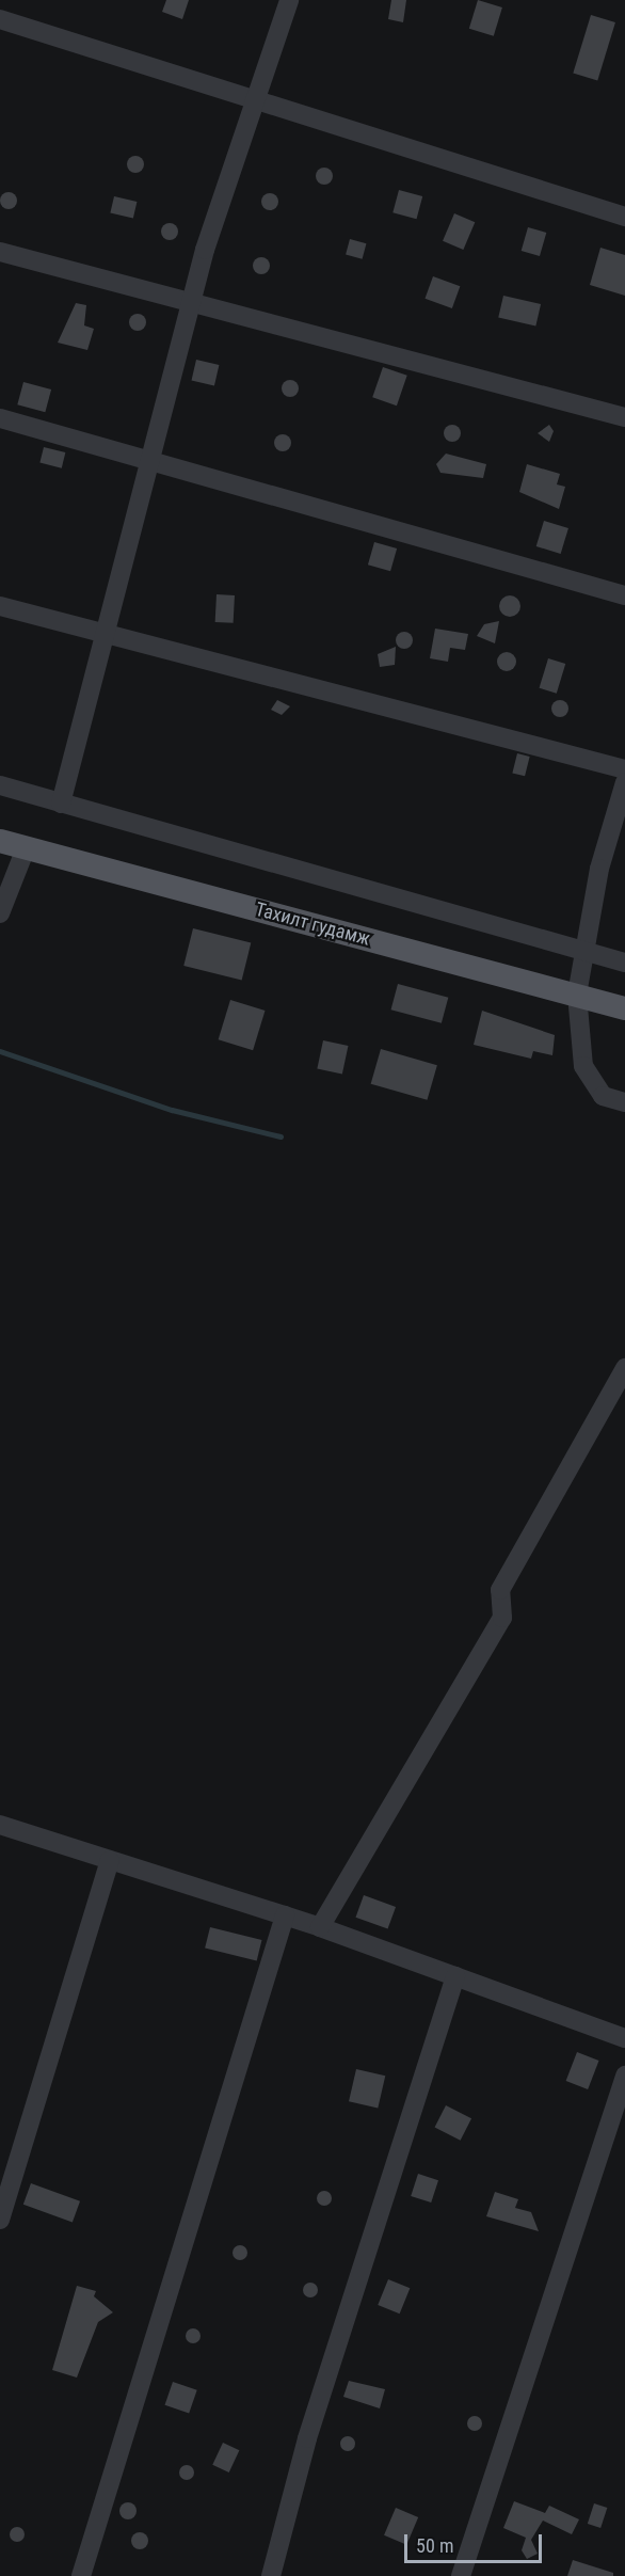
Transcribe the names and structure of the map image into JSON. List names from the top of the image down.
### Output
{
  "streets": {
    "main road": ["Тахилт гудамж"]
  },
  "scale_bar": "50 m"
}
